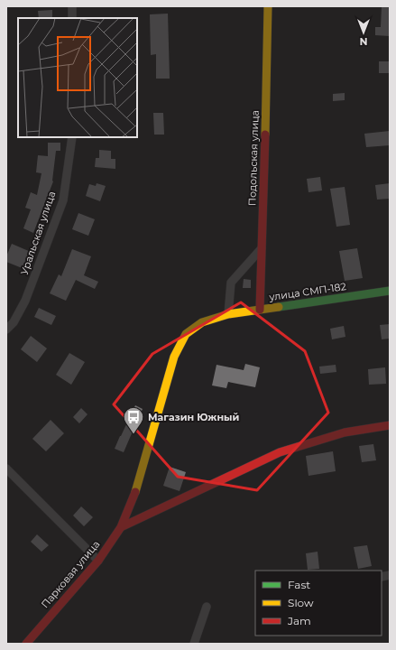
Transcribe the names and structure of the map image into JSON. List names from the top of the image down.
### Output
{
  "streets": {
    "street": [
      "Подольская улица",
      "Уральская улица",
      "улица СМП-182",
      "Парковая улица"
    ]
  },
  "crossings": [
    ["Подольская улица", "улица СМП-182"],
    ["улица СМП-182", "Парковая улица"]
  ],
  "places": {
    "bus stop": ["Магазин Южный"]
  },
  "legend": ["Fast", "Slow", "Jam"],
  "north": "bottom"
}
